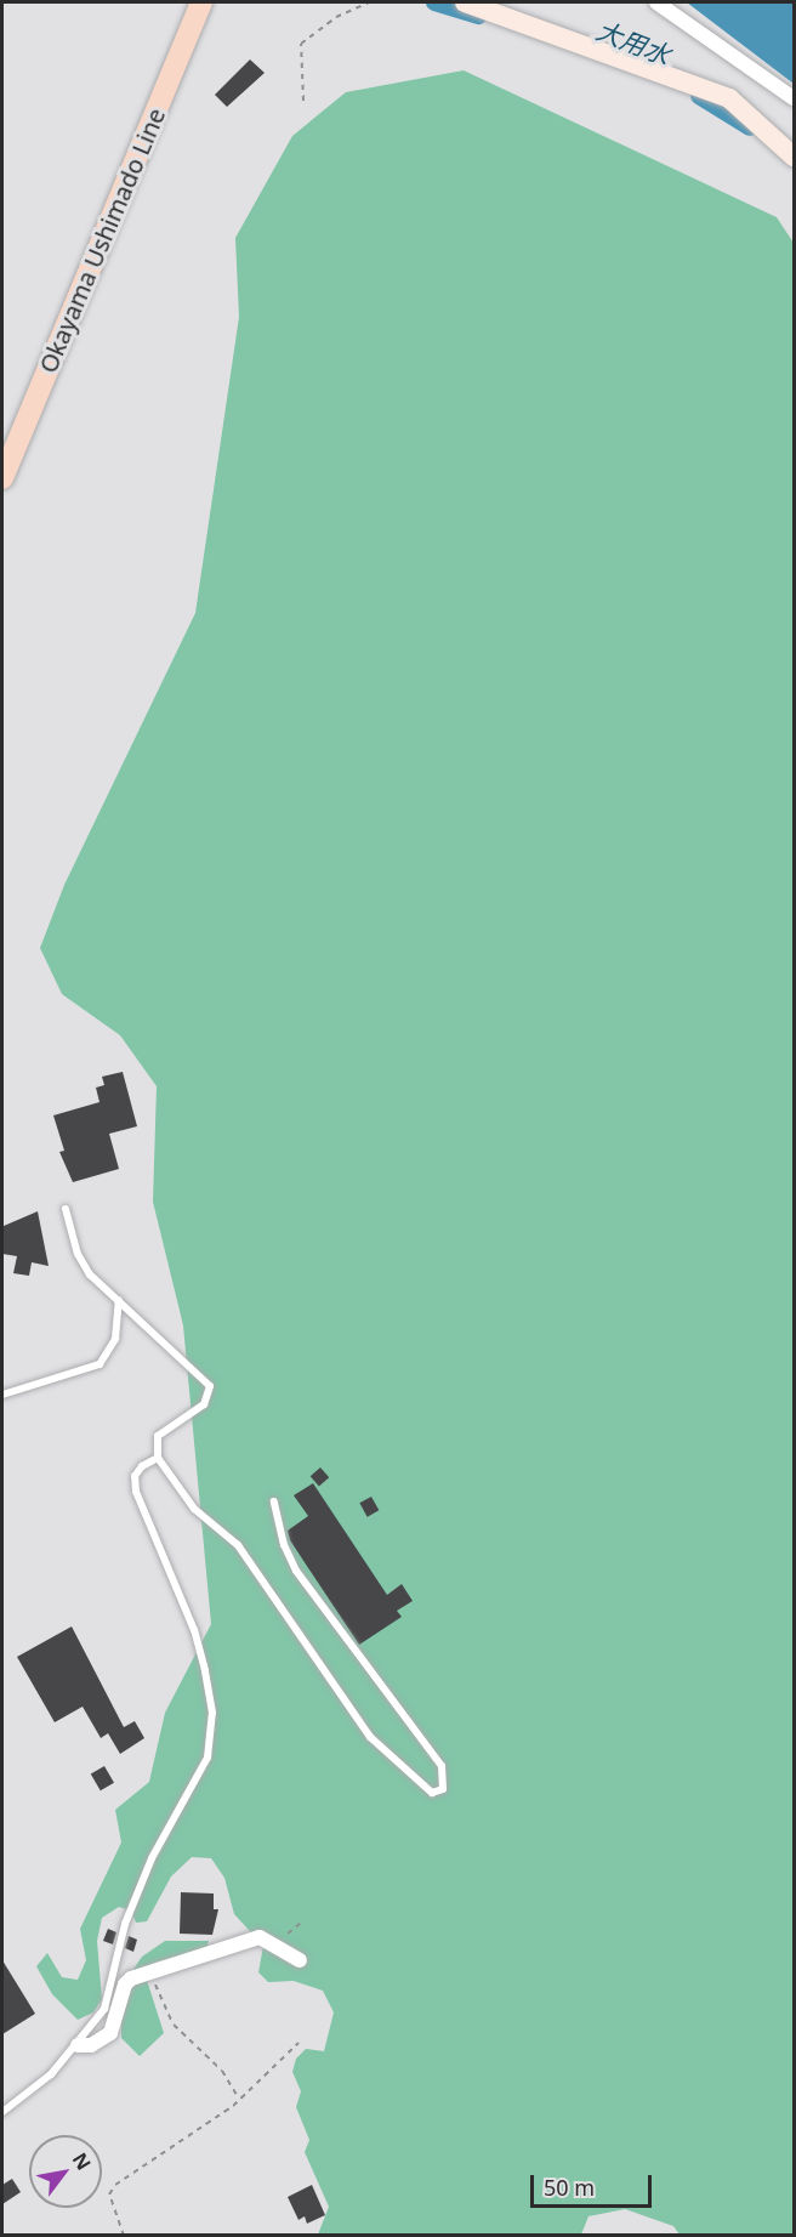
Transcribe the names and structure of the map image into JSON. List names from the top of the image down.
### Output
{
  "streets": {
    "main road": ["Okayama Ushimado Line"]
  },
  "water": ["大用水"],
  "scale_bar": "50 m",
  "north": "top right"
}
